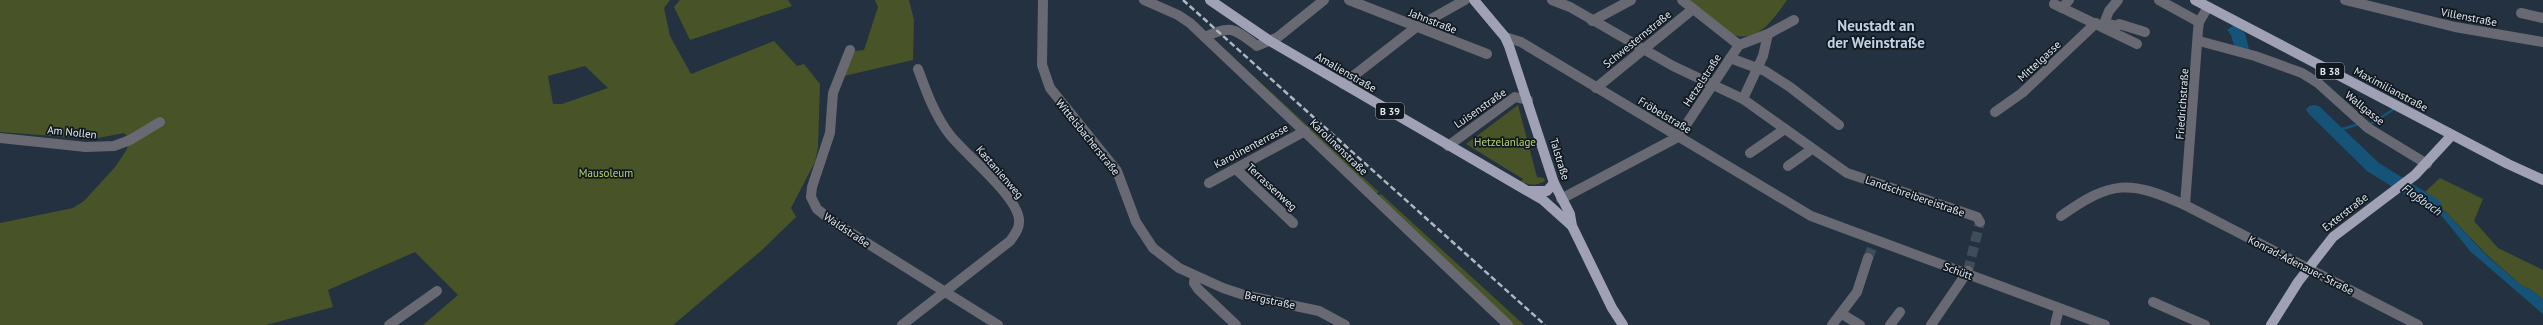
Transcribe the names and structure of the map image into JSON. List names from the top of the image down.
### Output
{
  "streets": {
    "main road": [
      "B 38",
      "Amalienstraße",
      "Maximilianstraße",
      "B 39",
      "Talstraße",
      "Exterstraße"
    ],
    "street": [
      "Villenstraße",
      "Jahnstraße",
      "Schwesternstraße",
      "Mittelgasse",
      "Hetzelstraße",
      "Friedrichstraße",
      "Luisenstraße",
      "Wallgasse",
      "Fröbelstraße",
      "Am Nollen",
      "Wittelsbacherstraße",
      "Karolinenterrasse",
      "Karolinenstraße",
      "Kastanienweg",
      "Terrassenweg",
      "Landschreibereistraße",
      "Waldstraße",
      "Konrad-Adenauer-Straße",
      "Schütt",
      "Bergstraße"
    ]
  },
  "crossings": [
    ["Schwesternstraße", "Fröbelstraße"],
    ["Schwesternstraße", "Landschreibereistraße"],
    ["B 38", "Maximilianstraße"],
    ["B 38", "Friedrichstraße"],
    ["Amalienstraße", "Luisenstraße"],
    ["Amalienstraße", "Talstraße"],
    ["Hetzelstraße", "Fröbelstraße"],
    ["Hetzelstraße", "Talstraße"],
    ["Hetzelstraße", "Landschreibereistraße"],
    ["Maximilianstraße", "Friedrichstraße"],
    ["Maximilianstraße", "Exterstraße"],
    ["Friedrichstraße", "Wallgasse"],
    ["Friedrichstraße", "Konrad-Adenauer-Straße"],
    ["Luisenstraße", "Talstraße"],
    ["Wallgasse", "Exterstraße"],
    ["Fröbelstraße", "Talstraße"],
    ["Fröbelstraße", "Schütt"],
    ["Wittelsbacherstraße", "Bergstraße"],
    ["Karolinenterrasse", "Karolinenstraße"],
    ["Karolinenterrasse", "Terrassenweg"],
    ["Kastanienweg", "Waldstraße"],
    ["Exterstraße", "Konrad-Adenauer-Straße"]
  ],
  "districts": ["Neustadt an der Weinstraße"],
  "water": ["Floßbach"],
  "parks": ["Hetzelanlage", "Mausoleum"]
}
